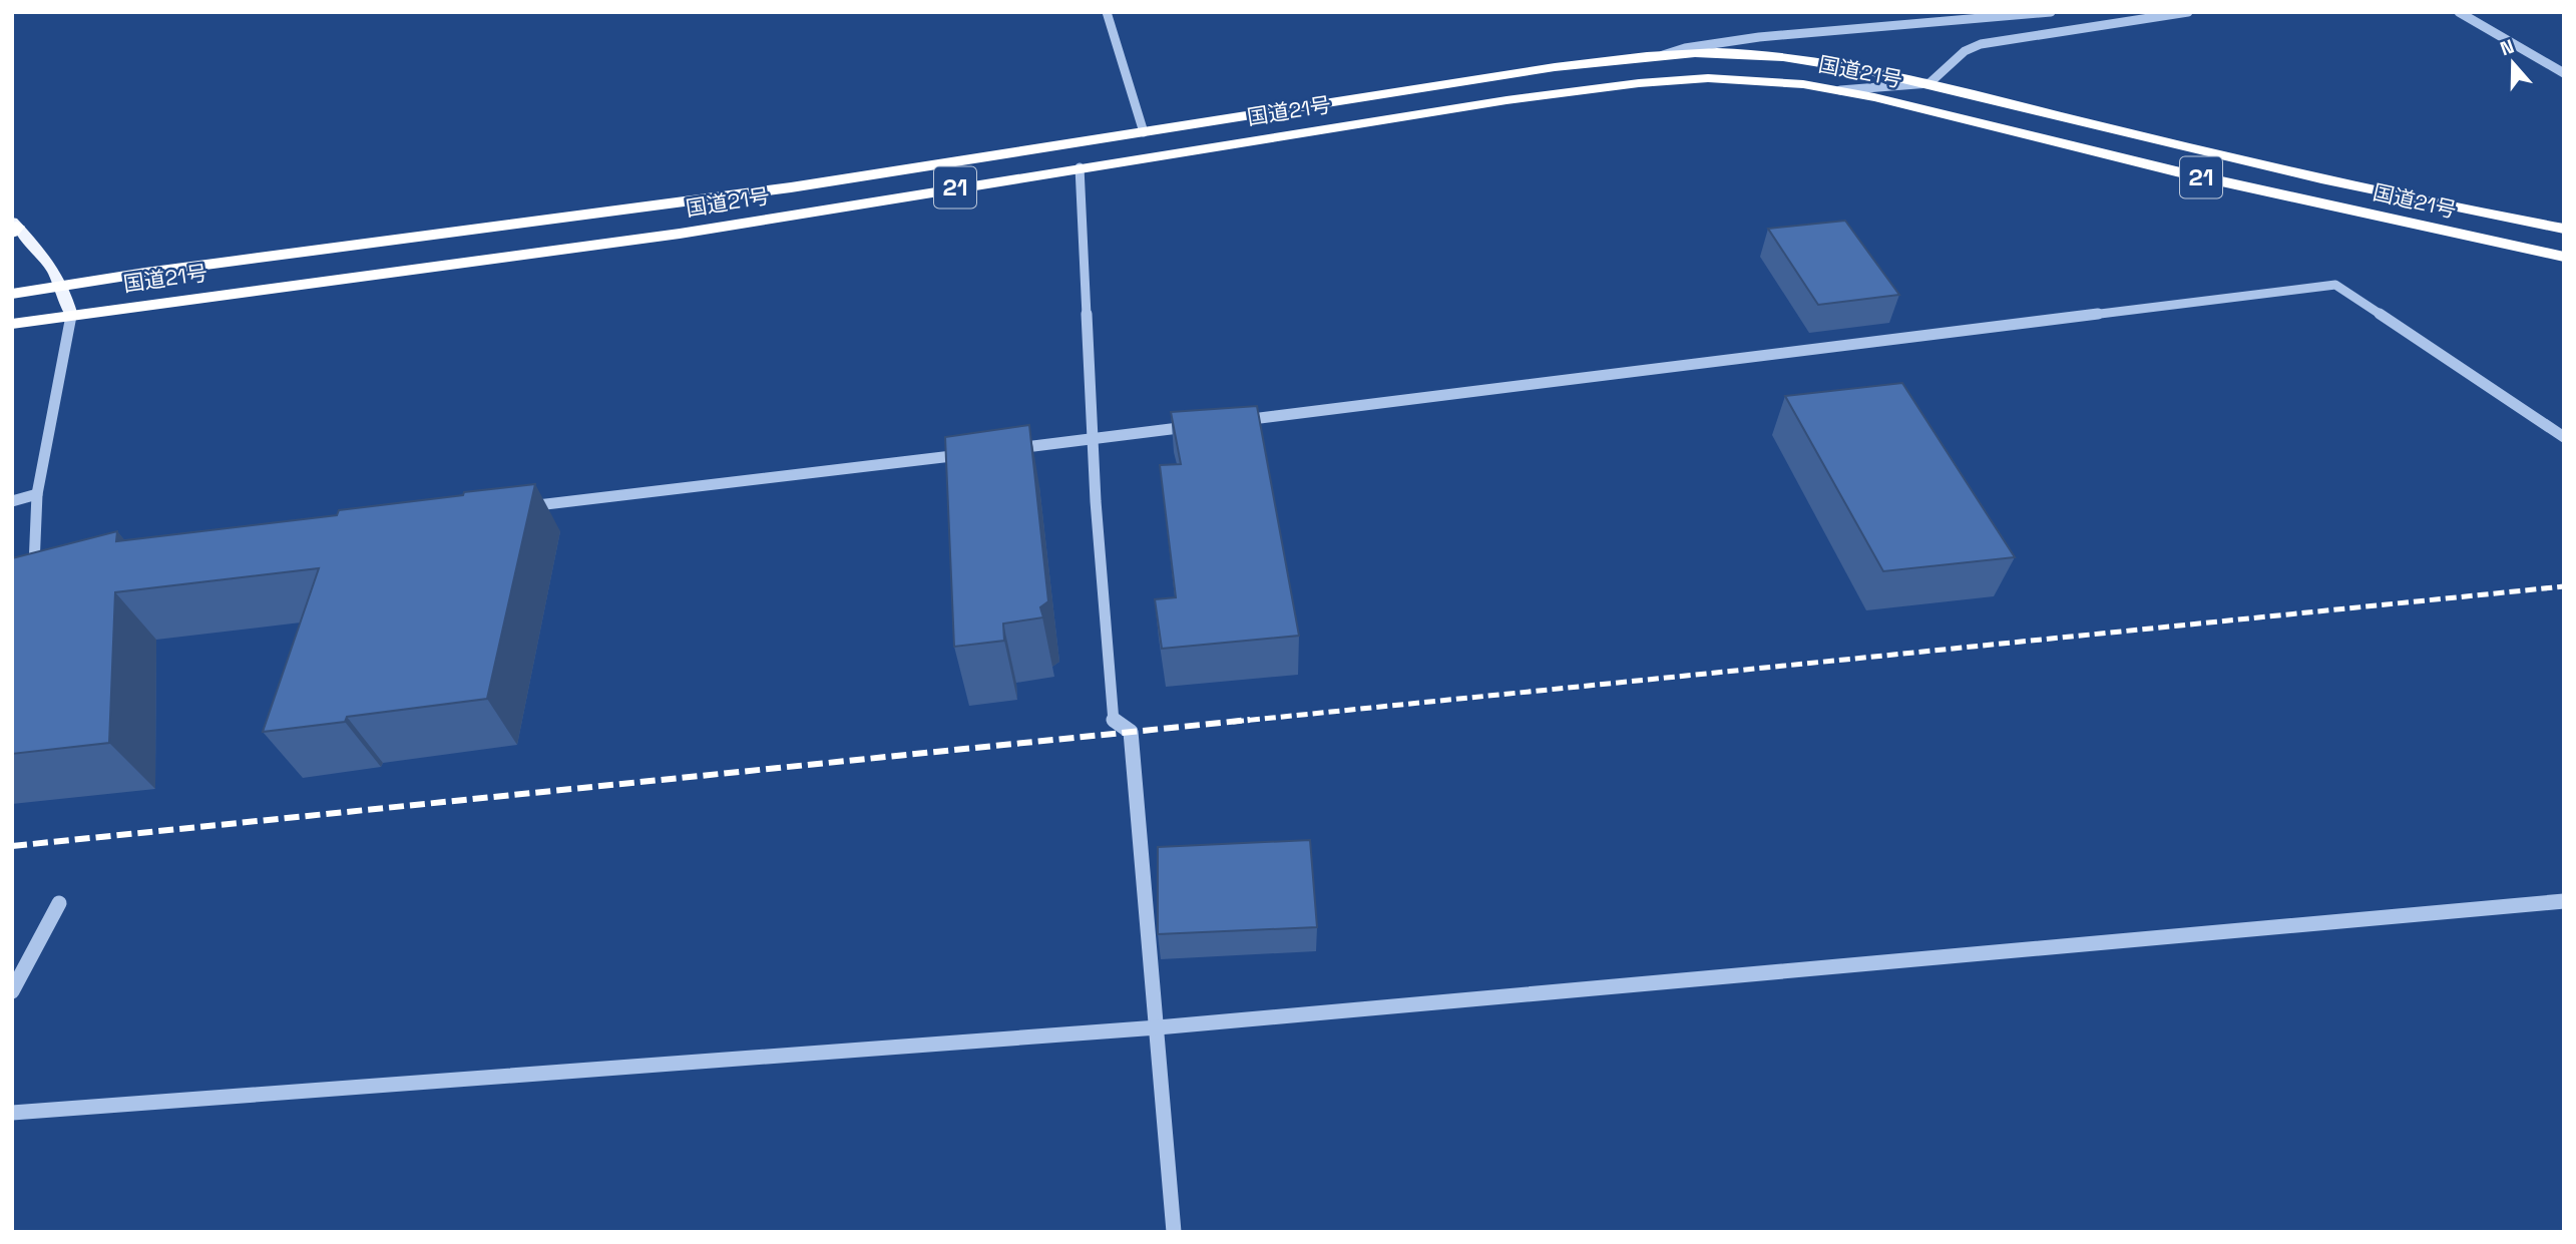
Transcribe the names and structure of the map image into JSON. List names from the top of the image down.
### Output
{
  "streets": {
    "highway": ["国道21号", "21"]
  },
  "north": "top"
}
